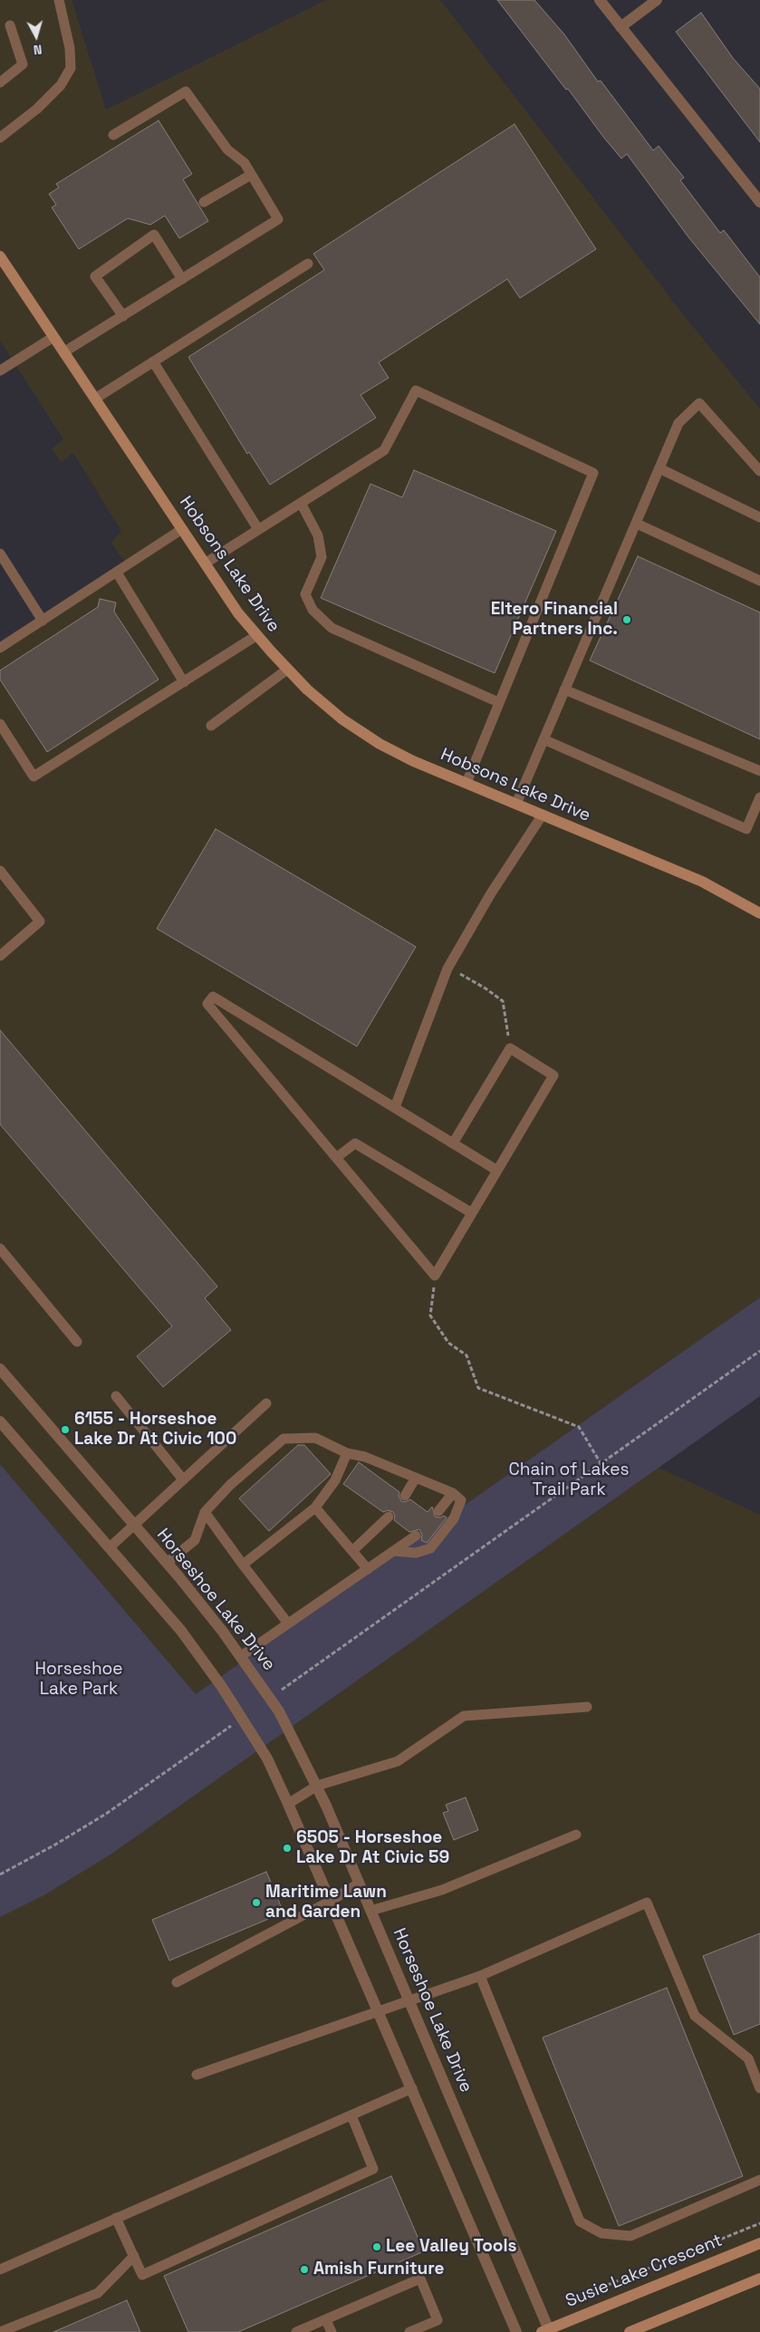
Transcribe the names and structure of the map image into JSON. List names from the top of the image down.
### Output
{
  "streets": {
    "street": ["Hobsons Lake Drive", "Horseshoe Lake Drive", "Susie Lake Crescent"]
  },
  "crossings": [
    ["Horseshoe Lake Drive", "Susie Lake Crescent"]
  ],
  "parks": ["Chain of Lakes Trail Park", "Horseshoe Lake Park"],
  "places": [
    "Eltero Financial Partners Inc.",
    "6155 - Horseshoe Lake Dr At Civic 100",
    "6505 - Horseshoe Lake Dr At Civic 59",
    "Maritime Lawn and Garden",
    "Lee Valley Tools",
    "Amish Furniture"
  ],
  "north": "bottom"
}
